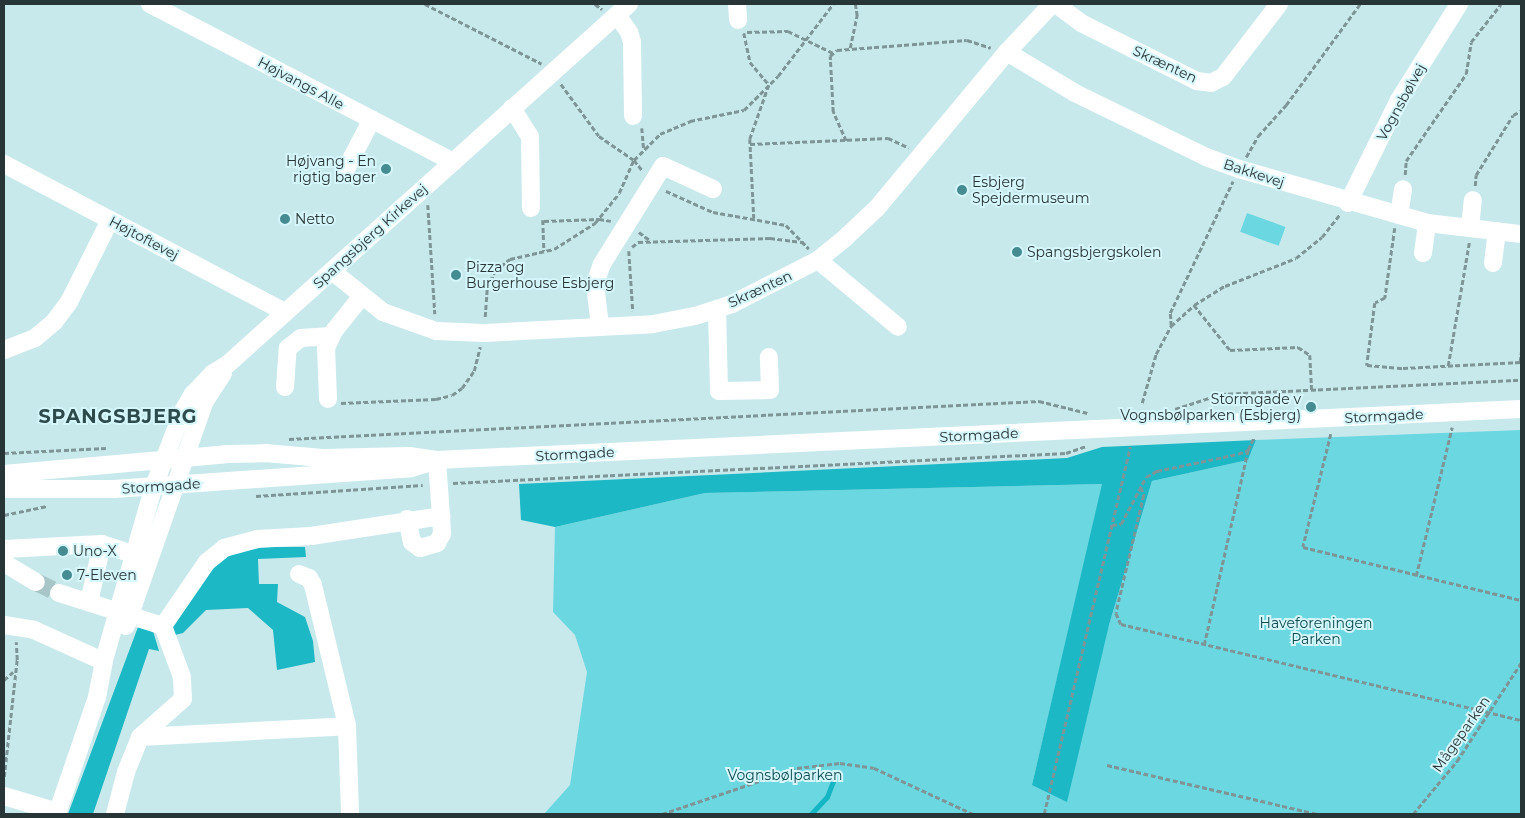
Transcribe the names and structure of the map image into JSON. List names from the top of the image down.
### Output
{
  "streets": {
    "street": [
      "Skrænten",
      "Højvangs Alle",
      "Vognsbølvej",
      "Bakkevej",
      "Spangsbjerg Kirkevej",
      "Højtoftevej",
      "Stormgade"
    ],
    "path": ["Mågeparken"]
  },
  "crossings": [
    ["Skrænten", "Bakkevej"],
    ["Skrænten", "Spangsbjerg Kirkevej"],
    ["Højvangs Alle", "Spangsbjerg Kirkevej"],
    ["Vognsbølvej", "Bakkevej"],
    ["Spangsbjerg Kirkevej", "Højtoftevej"],
    ["Spangsbjerg Kirkevej", "Stormgade"]
  ],
  "districts": ["SPANGSBJERG"],
  "parks": ["Haveforeningen Parken", "Vognsbølparken"],
  "places": [
    "Højvang - En rigtig bager",
    "Esbjerg Spejdermuseum",
    "Netto",
    "Spangsbjergskolen",
    "Pizza og Burgerhouse Esbjerg",
    "Stormgade v Vognsbølparken (Esbjerg)",
    "Uno-X",
    "7-Eleven"
  ]
}
